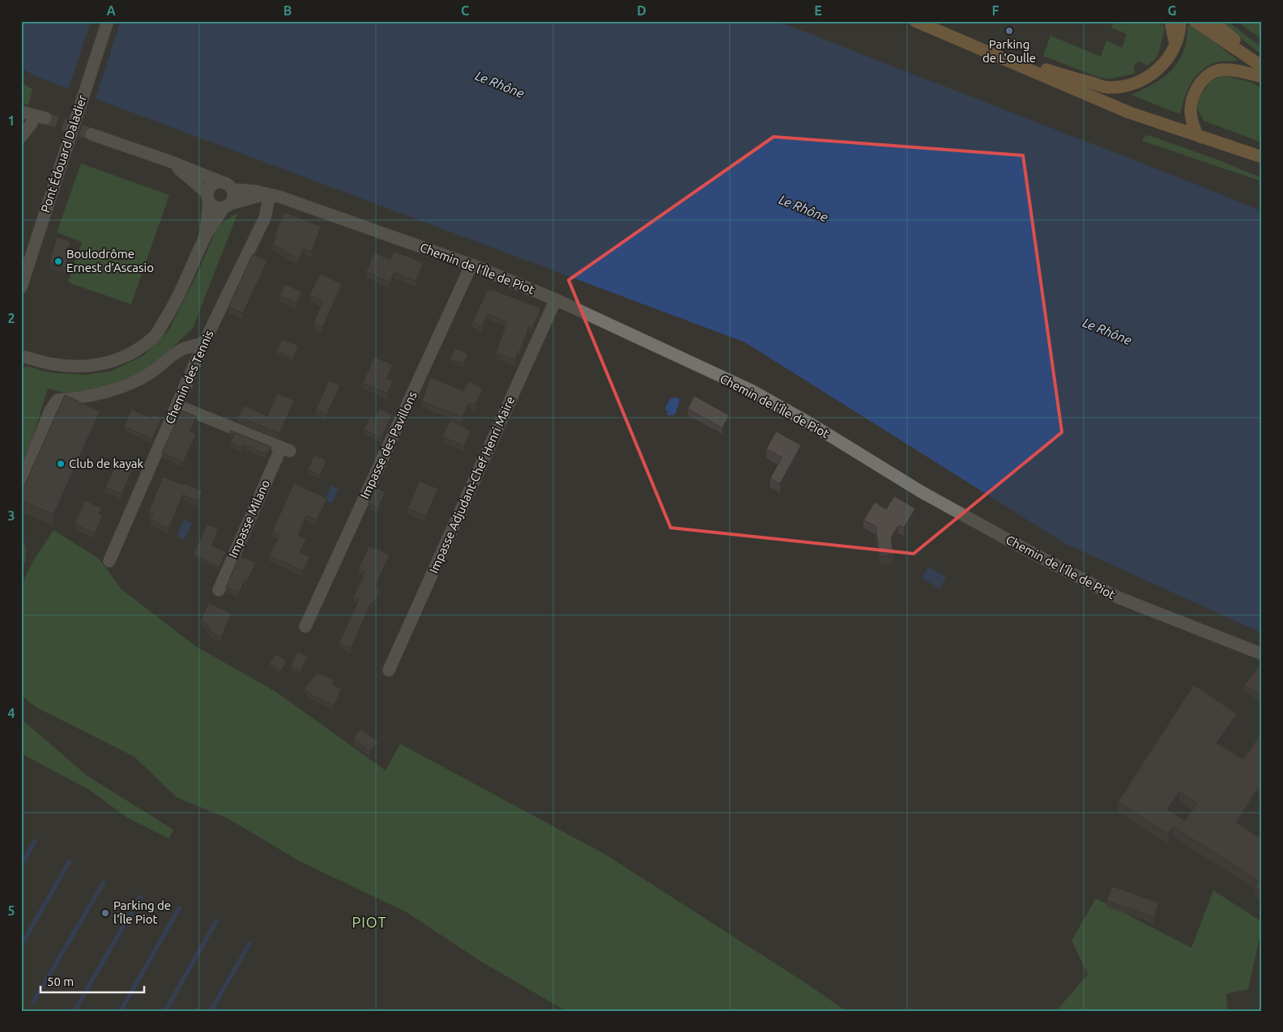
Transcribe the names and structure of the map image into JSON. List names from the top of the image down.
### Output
{
  "streets": {
    "street": [
      "Pont Édouard Daladier",
      "Chemin de l'Île de Piot",
      "Chemin des Tennis",
      "Impasse des Pavillons",
      "Impasse Adjudant-Chef Henri Maire",
      "Impasse Milano"
    ]
  },
  "crossings": [
    ["Chemin de l'Île de Piot", "Chemin des Tennis"],
    ["Chemin de l'Île de Piot", "Impasse des Pavillons"],
    ["Chemin de l'Île de Piot", "Impasse Adjudant-Chef Henri Maire"],
    ["Chemin des Tennis", "Impasse Milano"]
  ],
  "districts": ["PIOT"],
  "water": ["Le Rhône"],
  "places": [
    "Parking de L'Oulle",
    "Boulodrôme Ernest d’Ascasio",
    "Club de kayak",
    "Parking de l'Île Piot"
  ],
  "scale_bar": "50 m",
  "grid": {
    "columns": [
      "A",
      "B",
      "C",
      "D",
      "E",
      "F",
      "G"
    ],
    "rows": [
      "1",
      "2",
      "3",
      "4",
      "5"
    ]
  }
}
